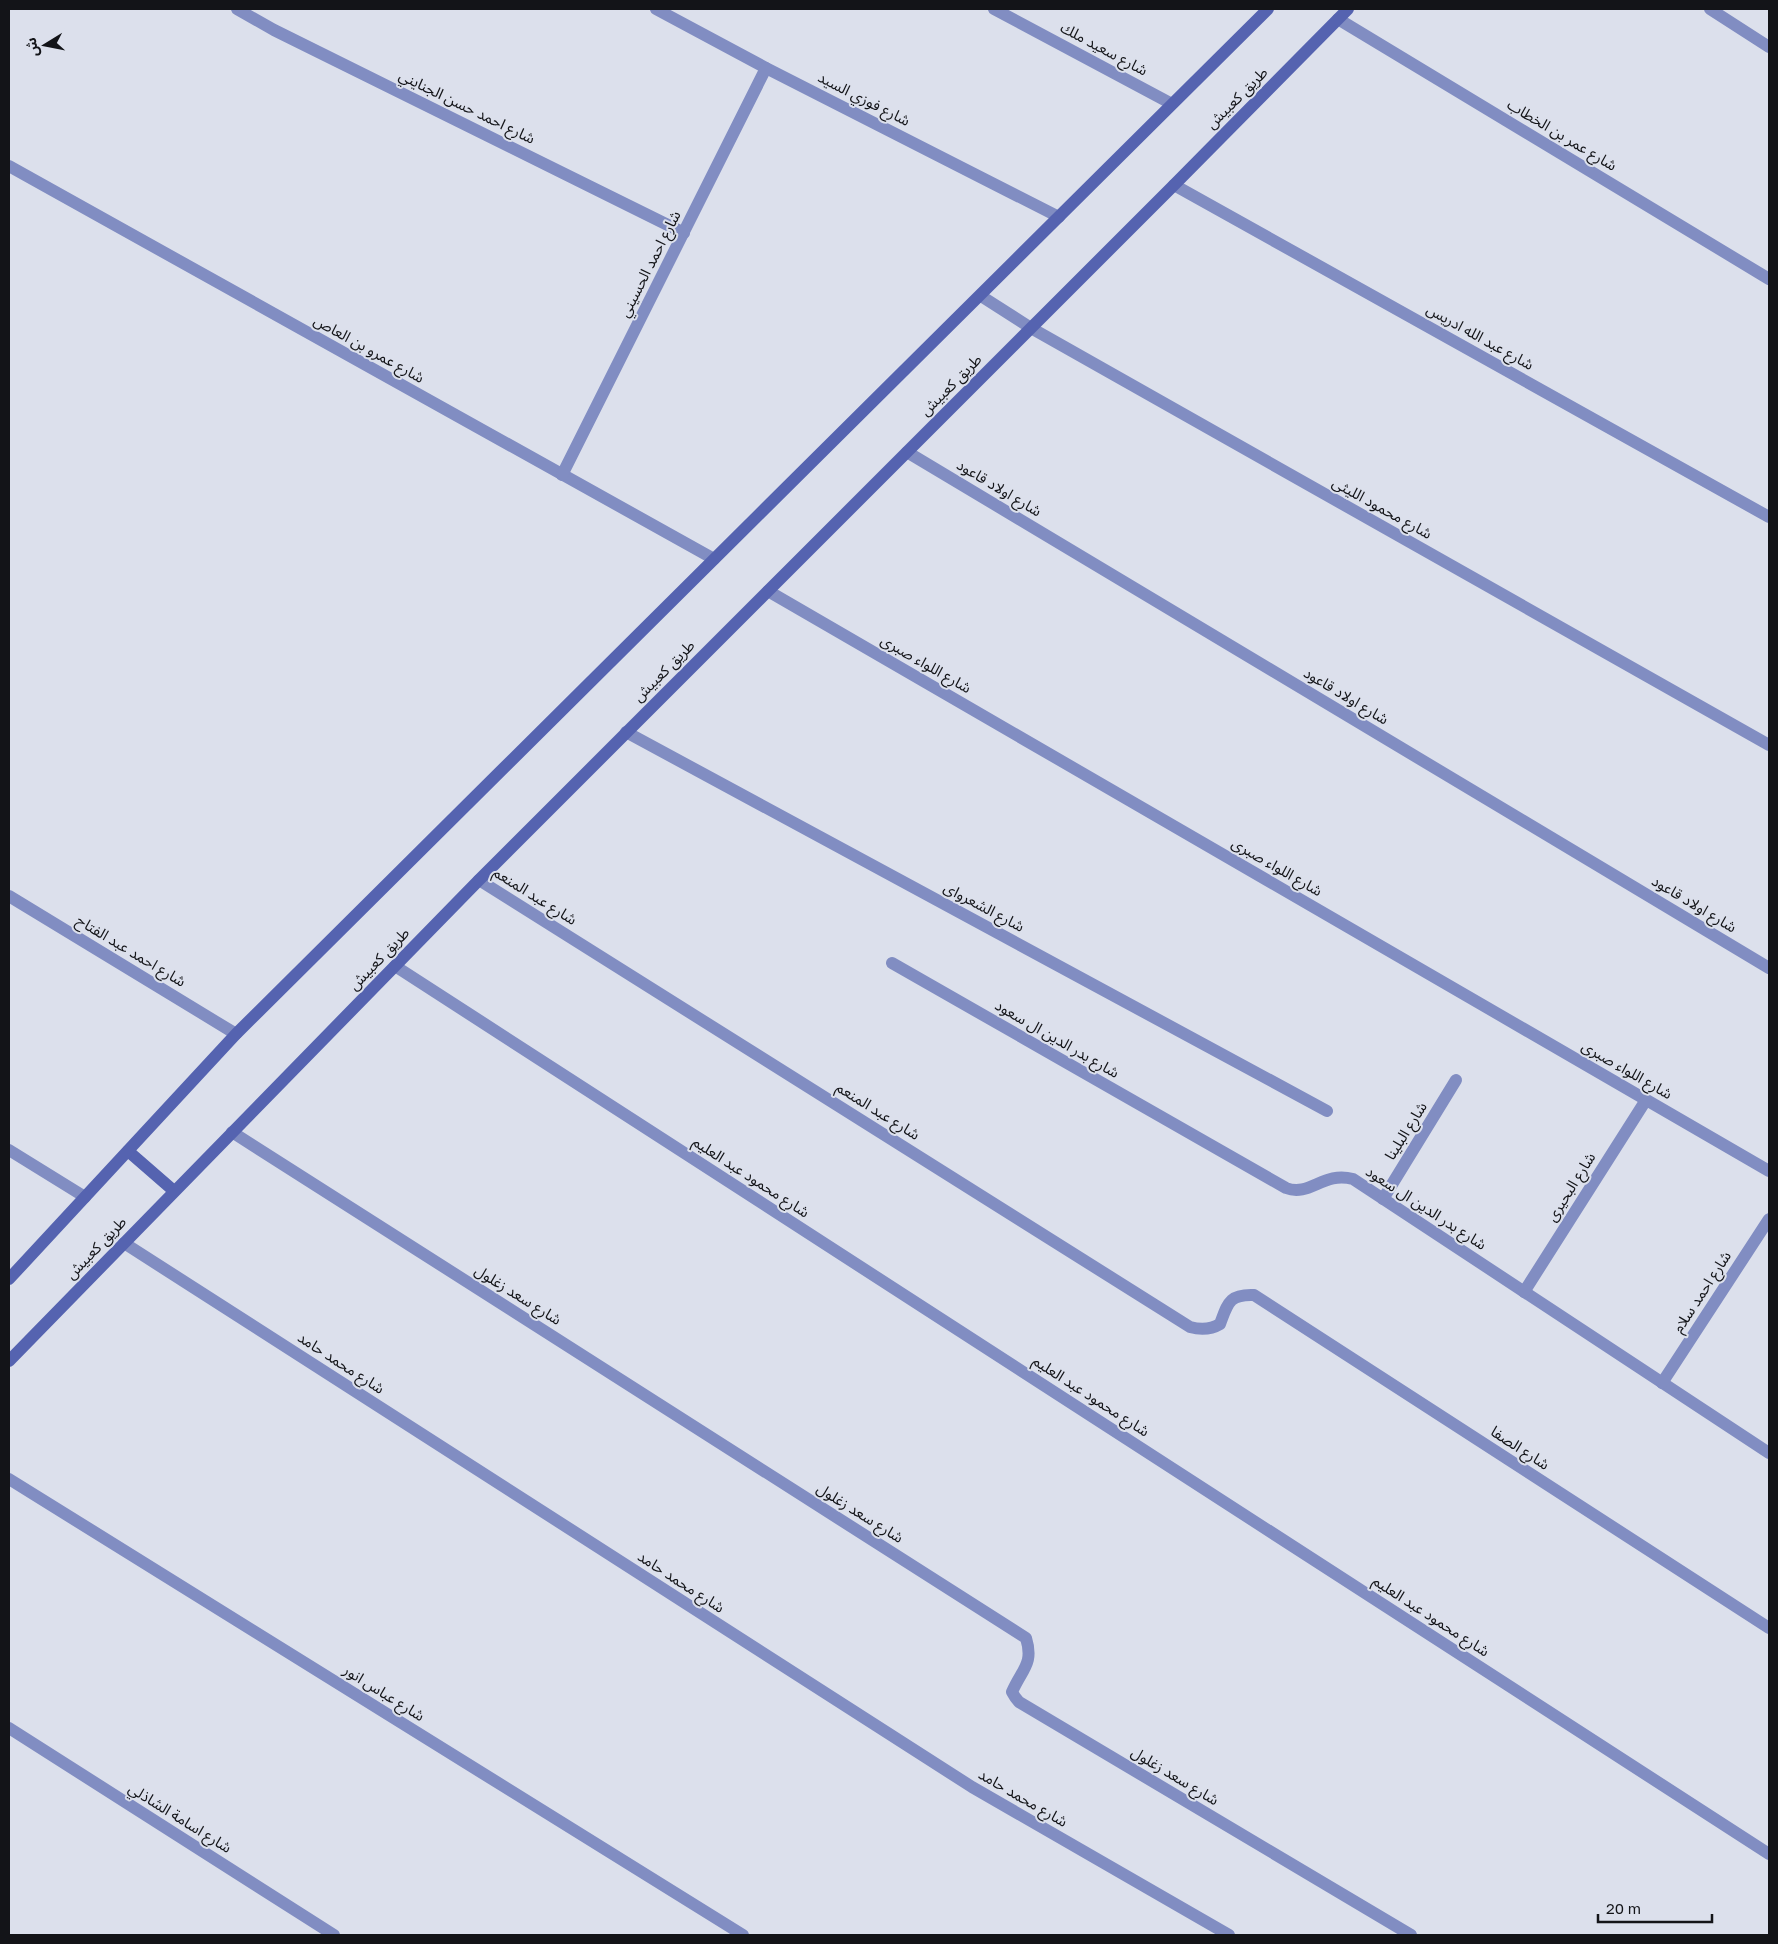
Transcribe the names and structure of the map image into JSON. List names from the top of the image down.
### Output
{
  "streets": {
    "street": [
      "شارع سعيد ملك",
      "طريق كعبيش",
      "شارع فوزي السيد",
      "شارع احمد حسن الجنايني",
      "شارع عمر بن الخطاب",
      "شارع احمد الحسيني",
      "شارع عبد الله ادريس",
      "شارع عمرو بن العاص",
      "شارع اولاد قاعود",
      "شارع محمود الليثى",
      "شارع اللواء صبرى",
      "شارع عبد المنعم",
      "شارع الشعرواى",
      "شارع احمد عبد الفتاح",
      "شارع بدر الدين ال سعود",
      "شارع البلينا",
      "شارع محمود عبد العليم",
      "شارع البحيرى",
      "شارع احمد سلام",
      "شارع سعد زغلول",
      "شارع محمد حامد",
      "شارع الصفا",
      "شارع عباس انور",
      "شارع اسامة الشاذلي"
    ]
  },
  "crossings": [
    ["طريق كعبيش", "شارع عمر بن الخطاب"],
    ["طريق كعبيش", "شارع عبد الله ادريس"],
    ["طريق كعبيش", "شارع اولاد قاعود"],
    ["طريق كعبيش", "شارع محمود الليثى"],
    ["طريق كعبيش", "شارع اللواء صبرى"],
    ["طريق كعبيش", "شارع عبد المنعم"],
    ["طريق كعبيش", "شارع الشعرواى"],
    ["طريق كعبيش", "شارع محمود عبد العليم"],
    ["طريق كعبيش", "شارع سعد زغلول"],
    ["طريق كعبيش", "شارع محمد حامد"],
    ["شارع فوزي السيد", "شارع احمد الحسيني"],
    ["شارع احمد حسن الجنايني", "شارع احمد الحسيني"],
    ["شارع احمد الحسيني", "شارع عمرو بن العاص"],
    ["شارع اللواء صبرى", "شارع البحيرى"],
    ["شارع عبد المنعم", "شارع الصفا"],
    ["شارع بدر الدين ال سعود", "شارع البلينا"],
    ["شارع بدر الدين ال سعود", "شارع البحيرى"],
    ["شارع بدر الدين ال سعود", "شارع احمد سلام"]
  ],
  "scale_bar": "20 m",
  "north": "left"
}
